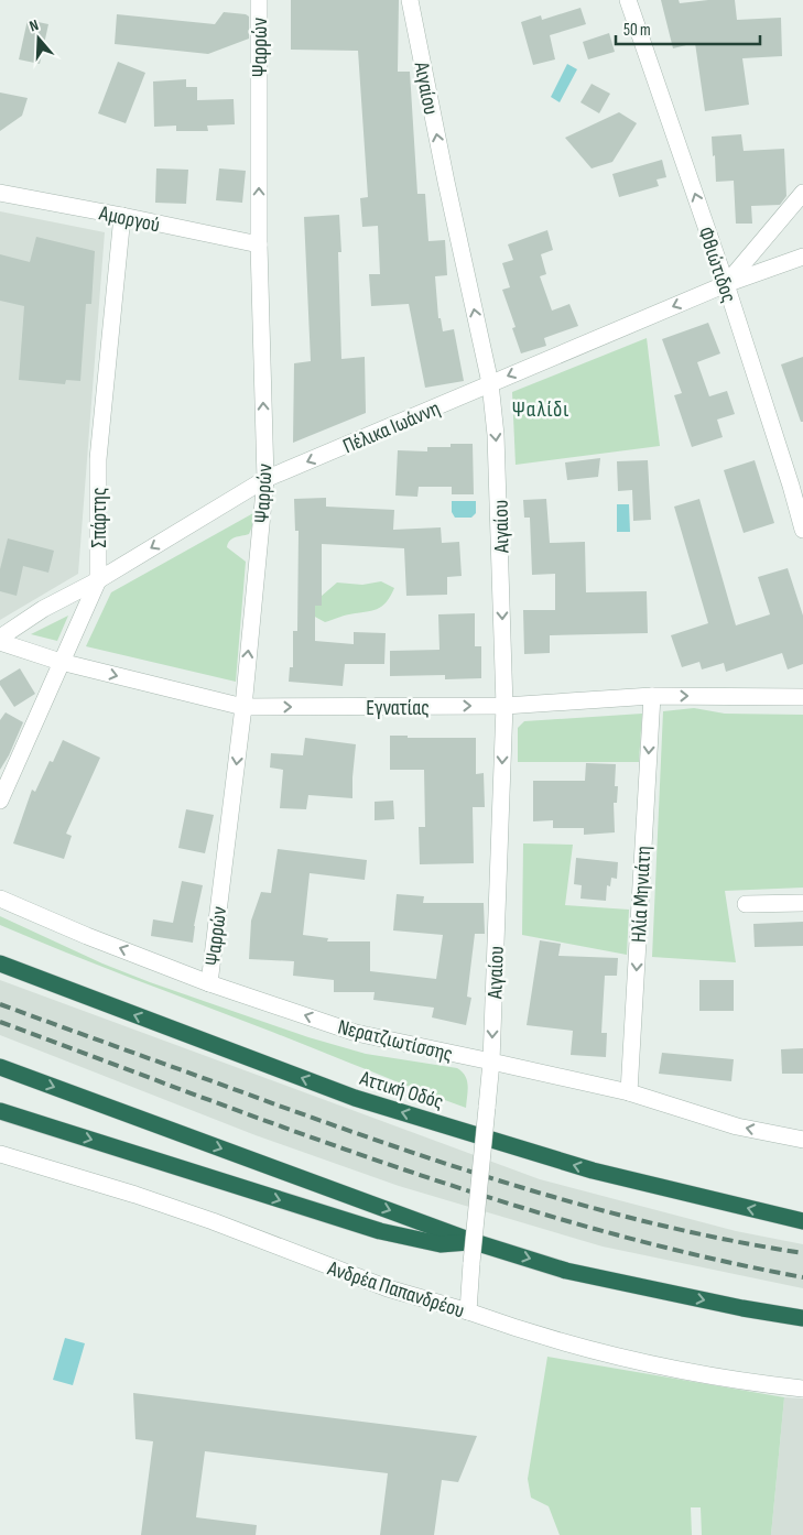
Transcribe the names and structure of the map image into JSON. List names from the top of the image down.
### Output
{
  "streets": {
    "highway": ["Αττική Οδός"],
    "street": [
      "Ψαρρών",
      "Αιγαίου",
      "Αμοργού",
      "Φθιώτιδος",
      "Πέλικα Ιωάννη",
      "Σπάρτης",
      "Εγνατίας",
      "Ηλία Μηνιάτη",
      "Νερατζιωτίσσης",
      "Ανδρέα Παπανδρέου"
    ]
  },
  "crossings": [
    ["Ψαρρών", "Αμοργού"],
    ["Ψαρρών", "Πέλικα Ιωάννη"],
    ["Ψαρρών", "Εγνατίας"],
    ["Ψαρρών", "Νερατζιωτίσσης"],
    ["Αιγαίου", "Πέλικα Ιωάννη"],
    ["Αιγαίου", "Εγνατίας"],
    ["Αιγαίου", "Νερατζιωτίσσης"],
    ["Αιγαίου", "Ανδρέα Παπανδρέου"],
    ["Αμοργού", "Σπάρτης"],
    ["Φθιώτιδος", "Πέλικα Ιωάννη"],
    ["Πέλικα Ιωάννη", "Σπάρτης"],
    ["Σπάρτης", "Εγνατίας"],
    ["Εγνατίας", "Ηλία Μηνιάτη"],
    ["Ηλία Μηνιάτη", "Νερατζιωτίσσης"]
  ],
  "one_way": [
    "Φθιώτιδος",
    "Πέλικα Ιωάννη",
    "Εγνατίας",
    "Ηλία Μηνιάτη",
    "Νερατζιωτίσσης"
  ],
  "districts": ["Ψαλίδι"],
  "scale_bar": "50 m",
  "north": "top"
}
